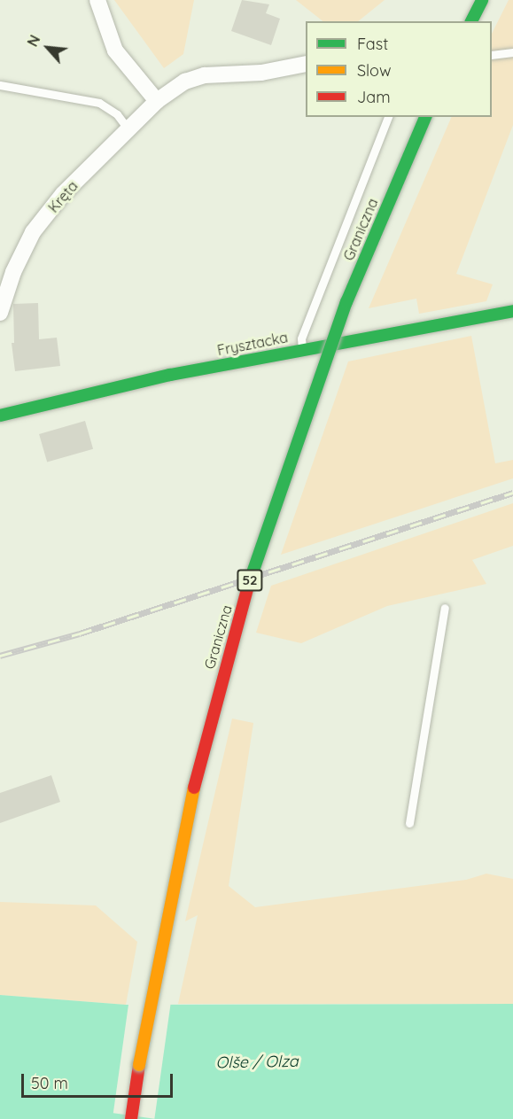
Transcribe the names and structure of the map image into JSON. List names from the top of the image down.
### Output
{
  "streets": {
    "main road": ["Graniczna", "Frysztacka", "52"],
    "street": ["Kręta"]
  },
  "water": ["Olše / Olza"],
  "legend": ["Fast", "Slow", "Jam"],
  "scale_bar": "50 m",
  "north": "top left"
}
